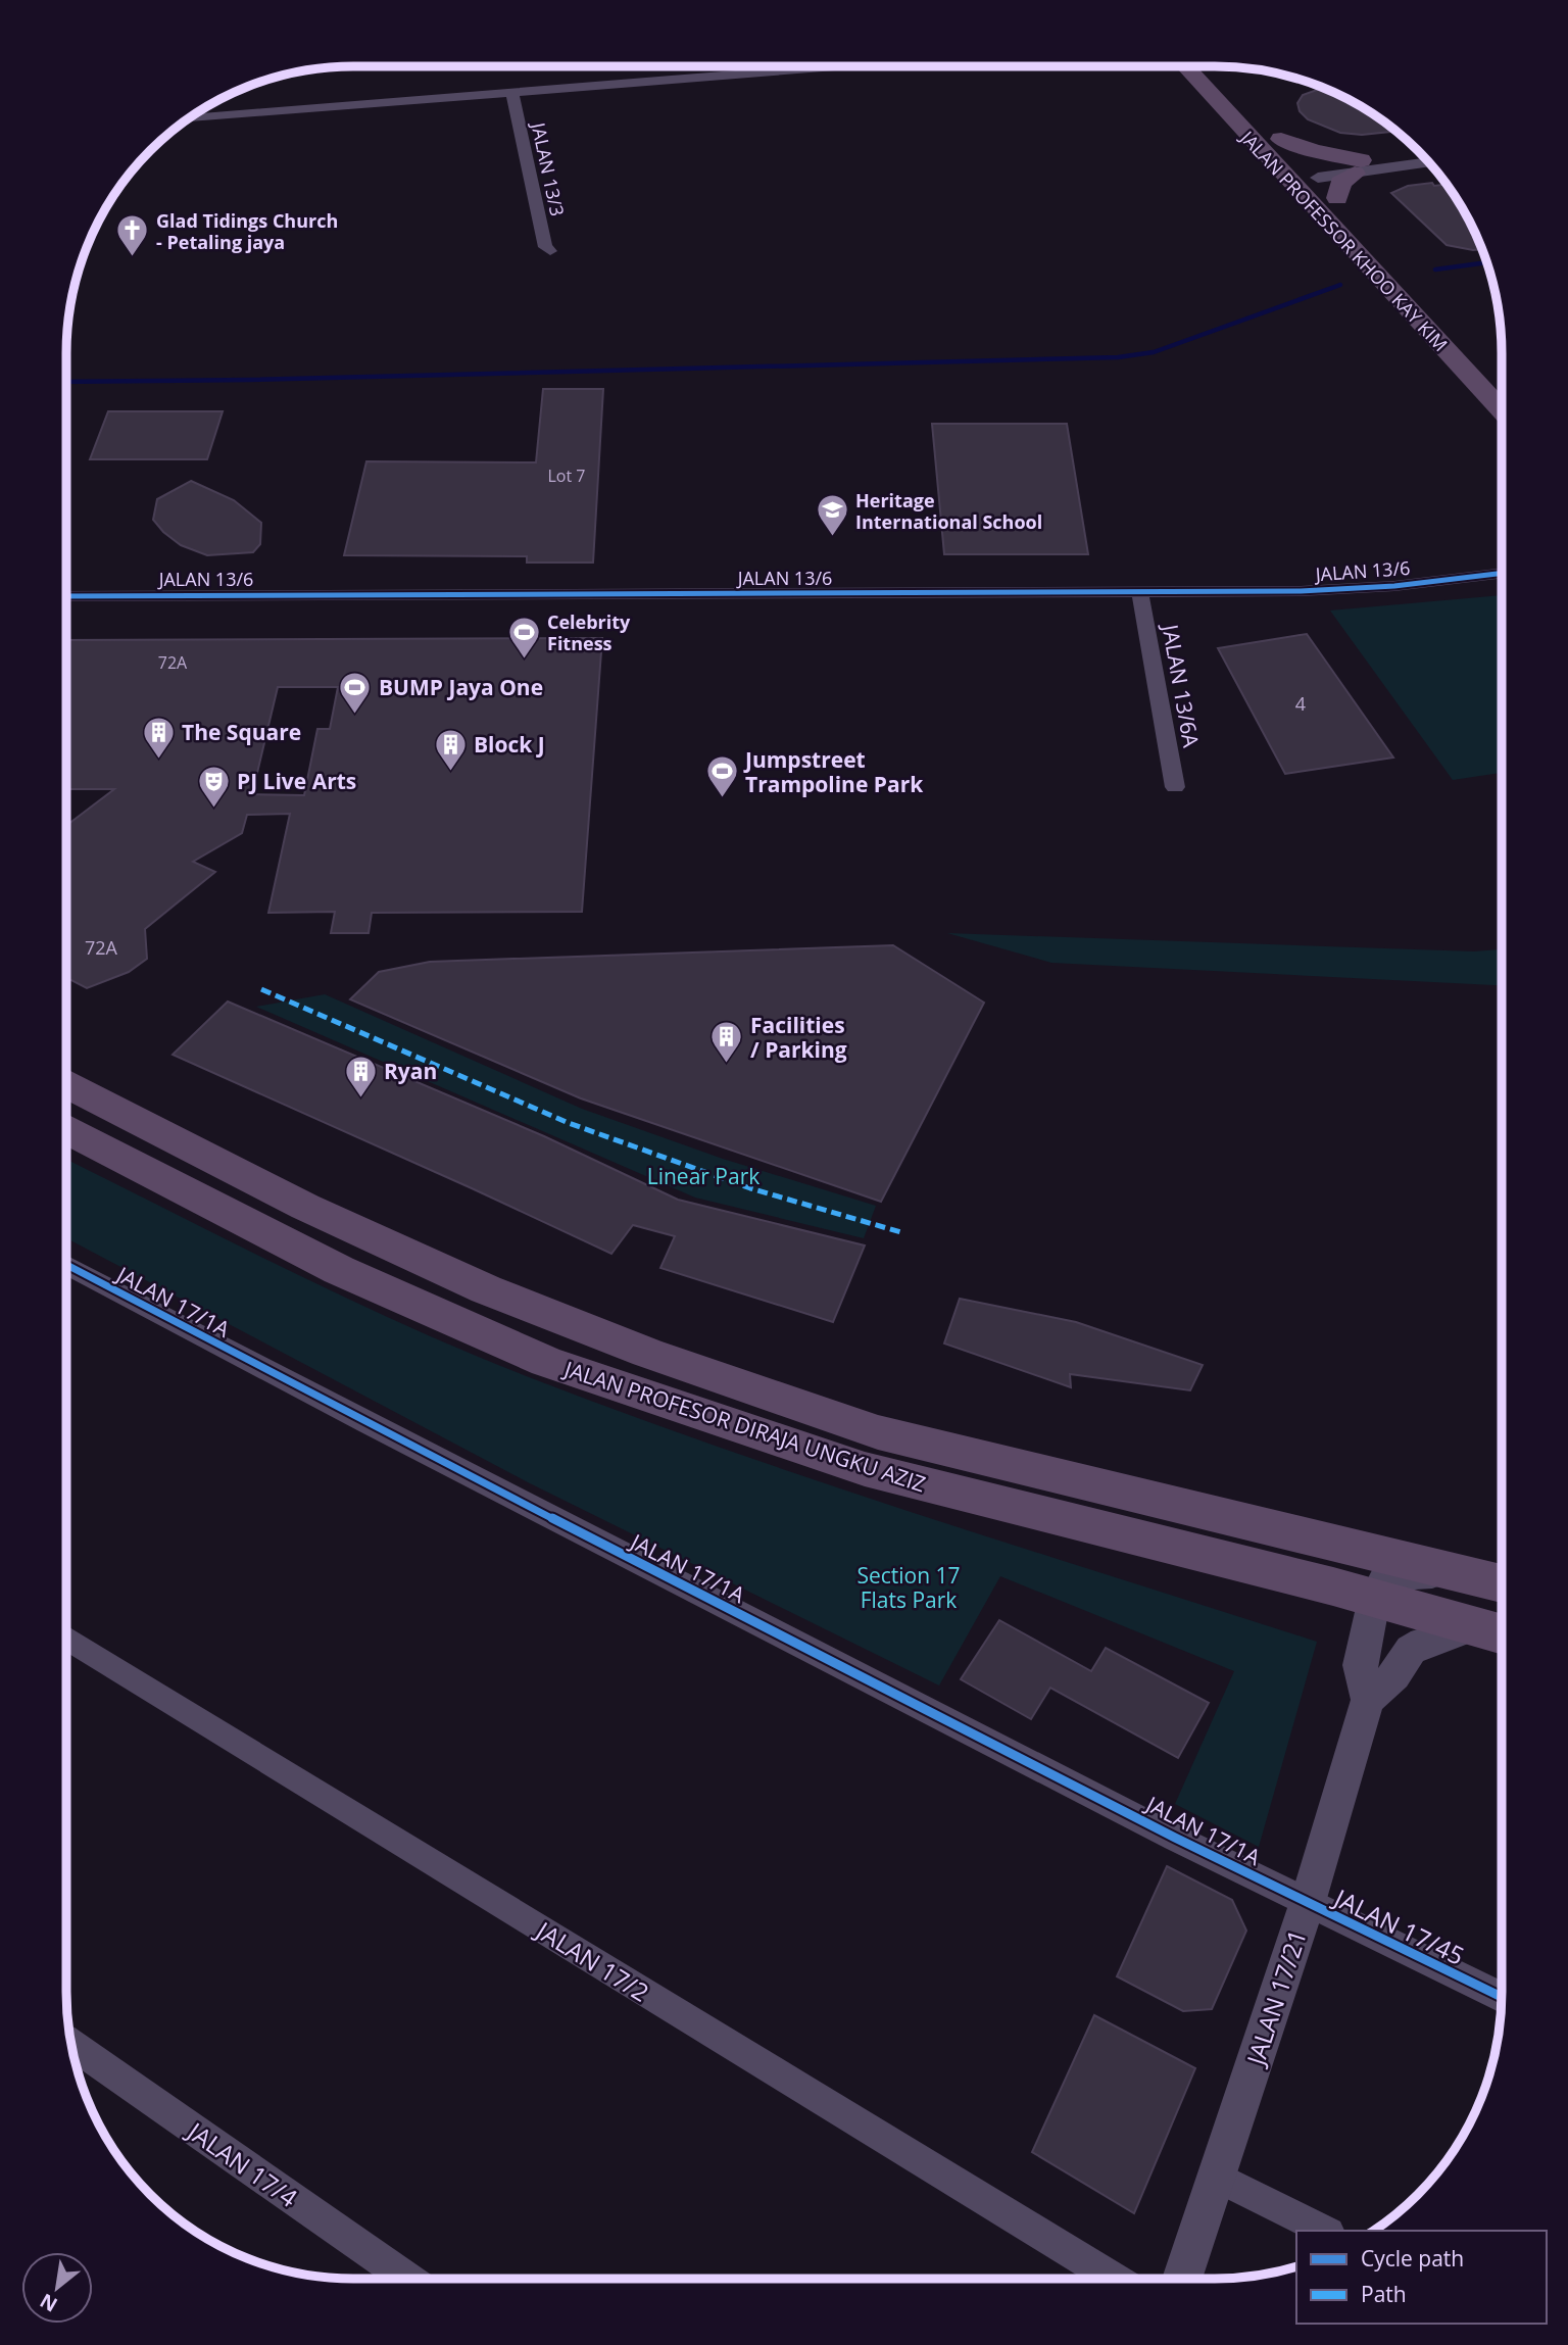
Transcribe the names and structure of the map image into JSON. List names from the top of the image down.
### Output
{
  "streets": {
    "main road": ["JALAN PROFESSOR KHOO KAY KIM", "JALAN PROFESOR DIRAJA UNGKU AZIZ"],
    "street": [
      "JALAN 13/3",
      "JALAN 13/6",
      "JALAN 13/6A",
      "JALAN 17/1A",
      "JALAN 17/45",
      "JALAN 17/2",
      "JALAN 17/21",
      "JALAN 17/4"
    ]
  },
  "crossings": [
    ["JALAN 13/6", "JALAN 13/6A"],
    ["JALAN 17/1A", "JALAN 17/45"],
    ["JALAN 17/1A", "JALAN 17/21"],
    ["JALAN PROFESOR DIRAJA UNGKU AZIZ", "JALAN 17/21"],
    ["JALAN 17/45", "JALAN 17/21"]
  ],
  "parks": ["Linear Park", "Section 17 Flats Park"],
  "places": {
    "church": ["Glad Tidings Church - Petaling jaya"],
    "school or university": ["Heritage International School"],
    "sports": ["Celebrity Fitness", "BUMP Jaya One", "Jumpstreet Trampoline Park"],
    "building": [
      "The Square",
      "Block J",
      "Facilities / Parking",
      "Ryan"
    ],
    "theatre": ["PJ Live Arts"]
  },
  "house_numbers": [
    "Lot 7",
    "72A",
    "4",
    "72A"
  ],
  "legend": ["Cycle path", "Path"],
  "north": "bottom left"
}
